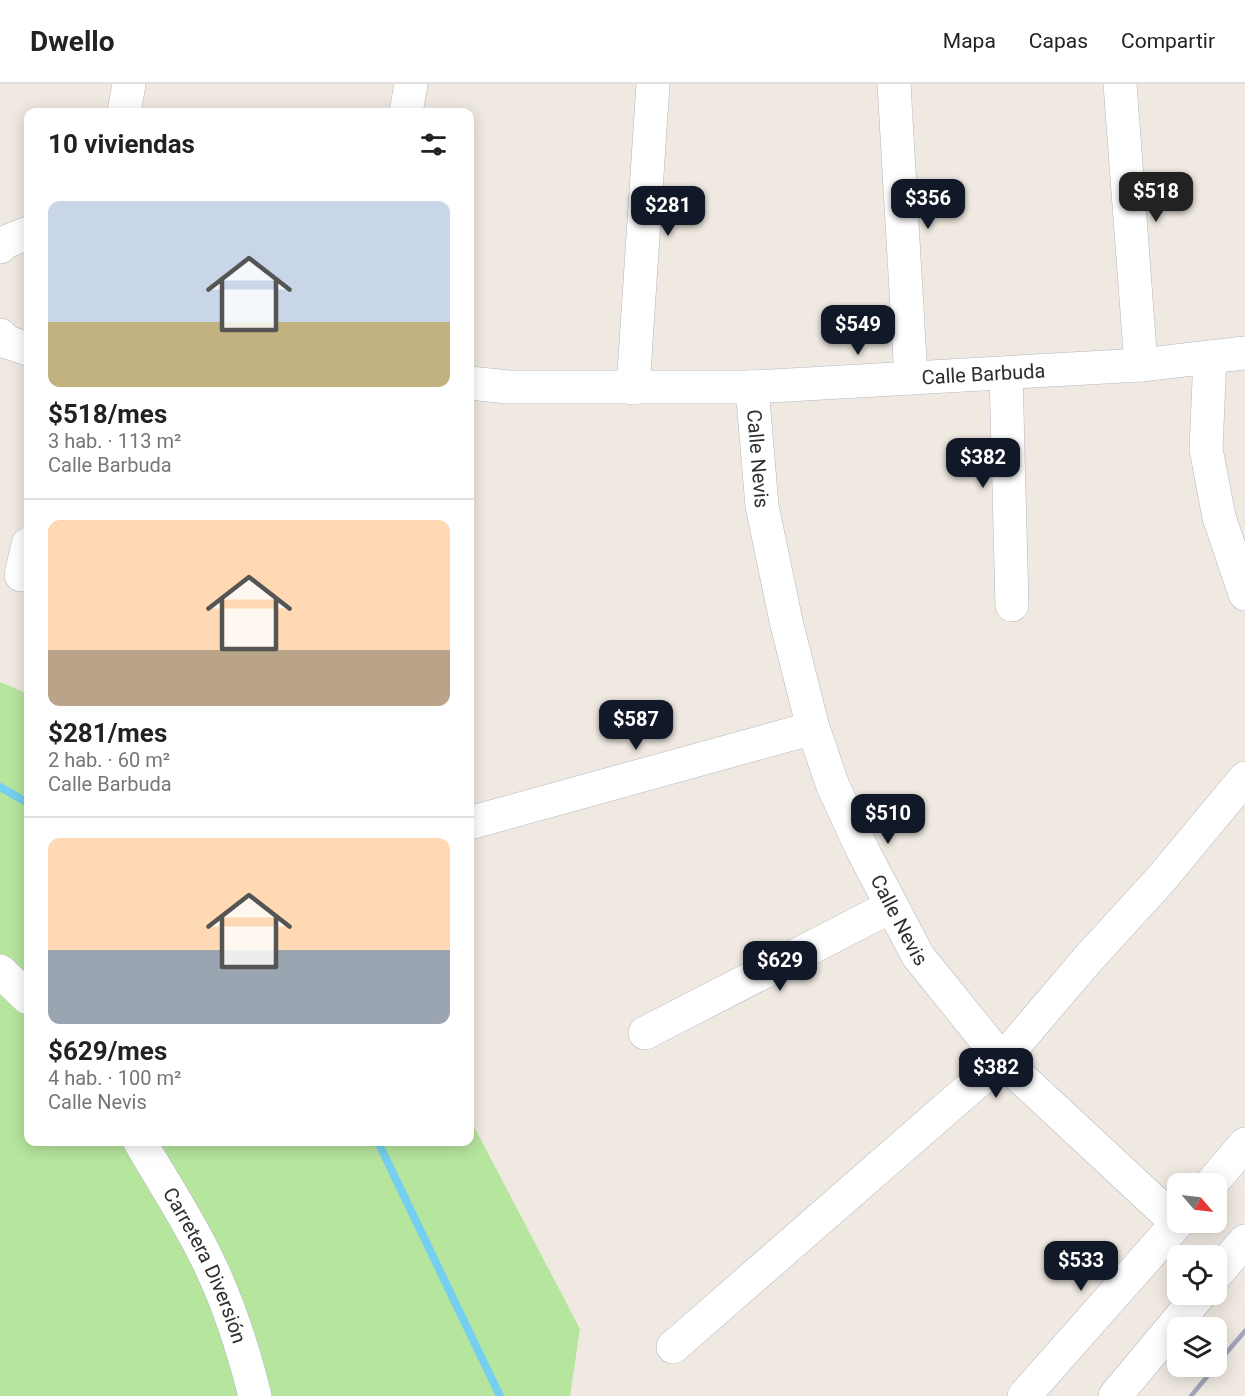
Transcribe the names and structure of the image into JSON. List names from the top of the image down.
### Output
{
  "streets": {
    "street": ["Calle Barbuda", "Calle Nevis", "Carretera Diversión"]
  },
  "crossings": [
    ["Calle Barbuda", "Calle Nevis"]
  ],
  "north": "bottom right",
  "page": {
    "header": "Dwello",
    "nav": ["Mapa", "Capas", "Compartir"],
    "heading": "10 viviendas",
    "price": [
      "$518",
      "$356",
      "$281",
      "$549",
      "$382",
      "$587",
      "$510",
      "$629",
      "$382",
      "$533"
    ],
    "list": [
      {
        "name": "$518/mes",
        "note": "3 hab. · 113 m² · Calle Barbuda"
      },
      {
        "name": "$281/mes",
        "note": "2 hab. · 60 m² · Calle Barbuda"
      },
      {
        "name": "$629/mes",
        "note": "4 hab. · 100 m² · Calle Nevis"
      }
    ]
  }
}
